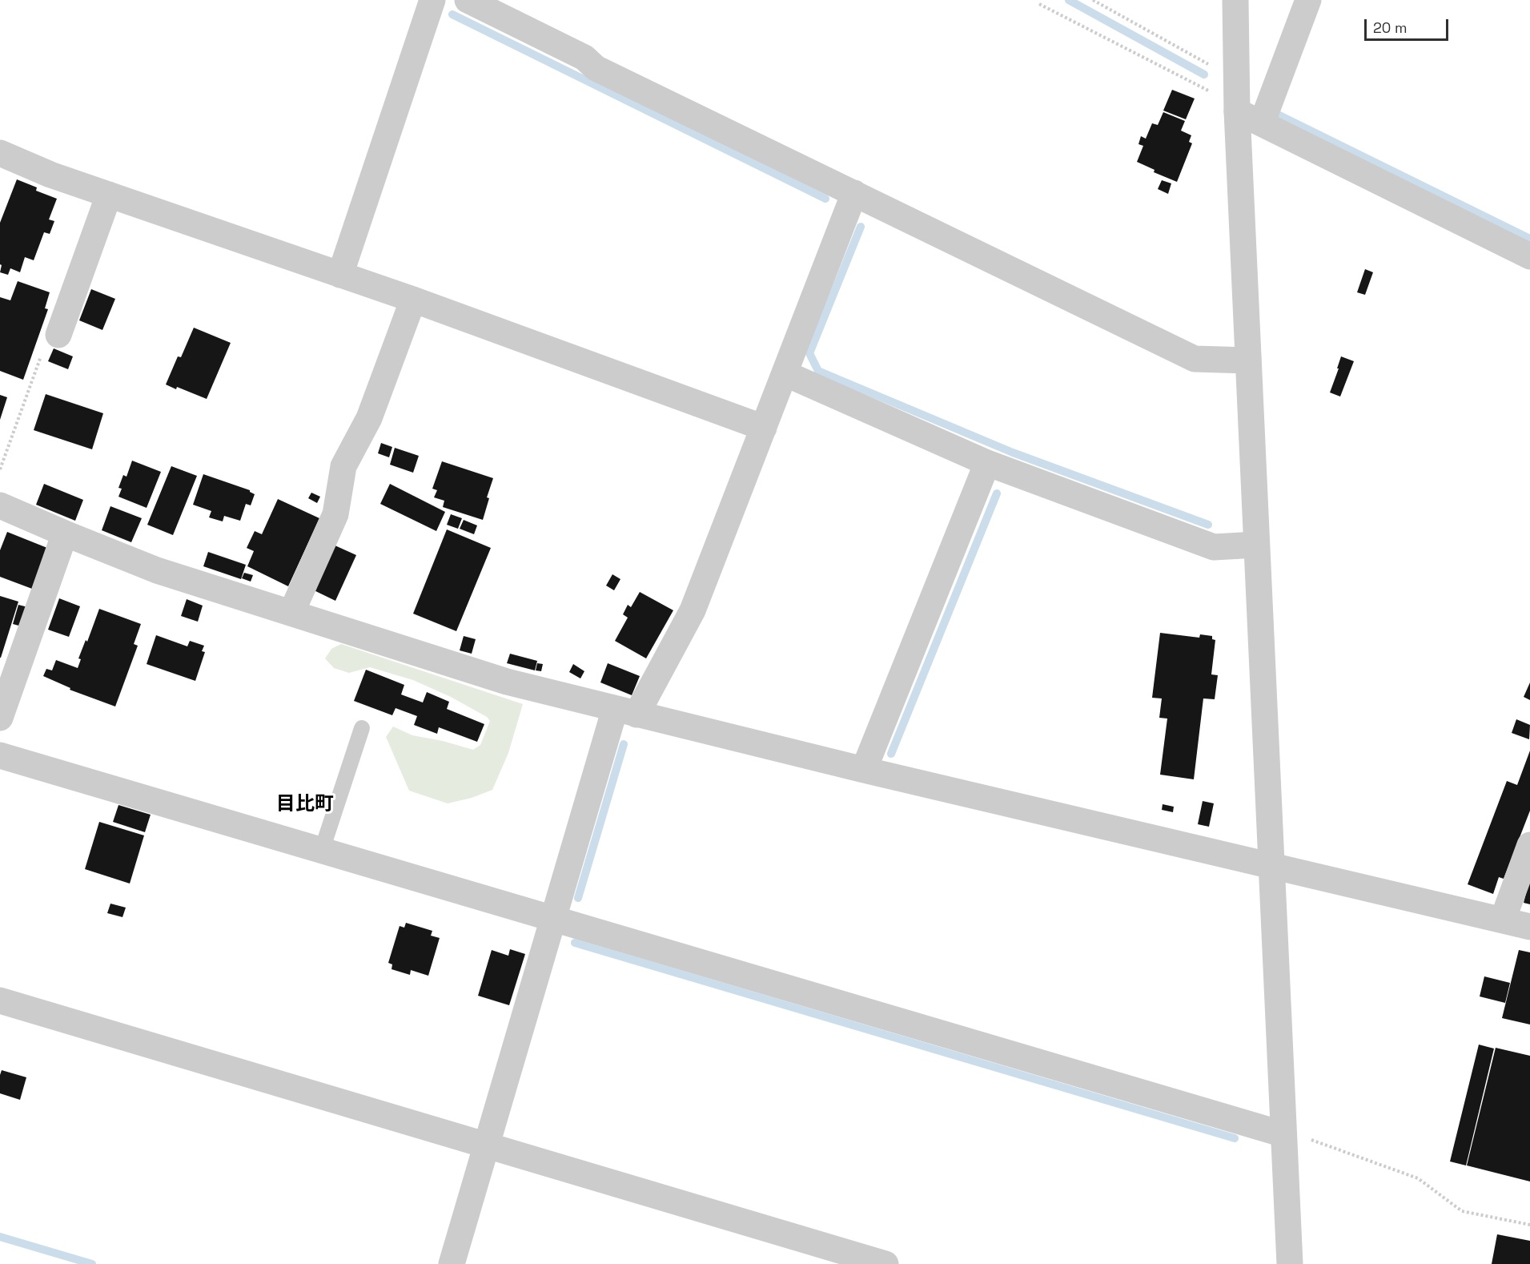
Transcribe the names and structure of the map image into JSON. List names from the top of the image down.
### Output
{
  "districts": ["目比町"],
  "scale_bar": "20 m"
}
